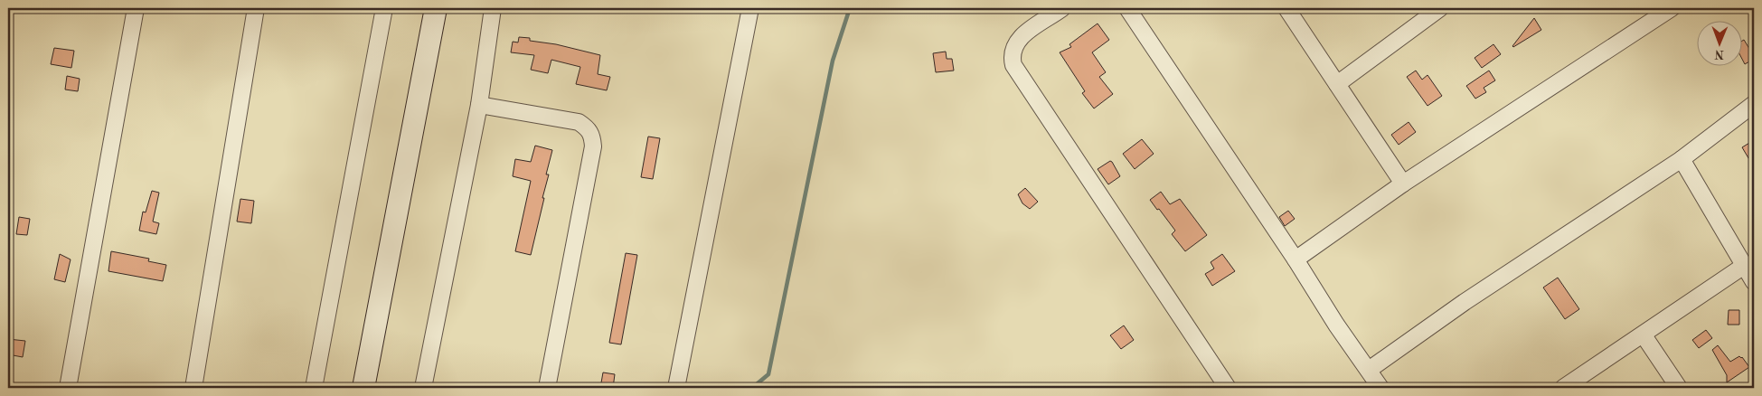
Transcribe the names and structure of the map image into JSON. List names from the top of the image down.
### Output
{
  "north": "bottom"
}
